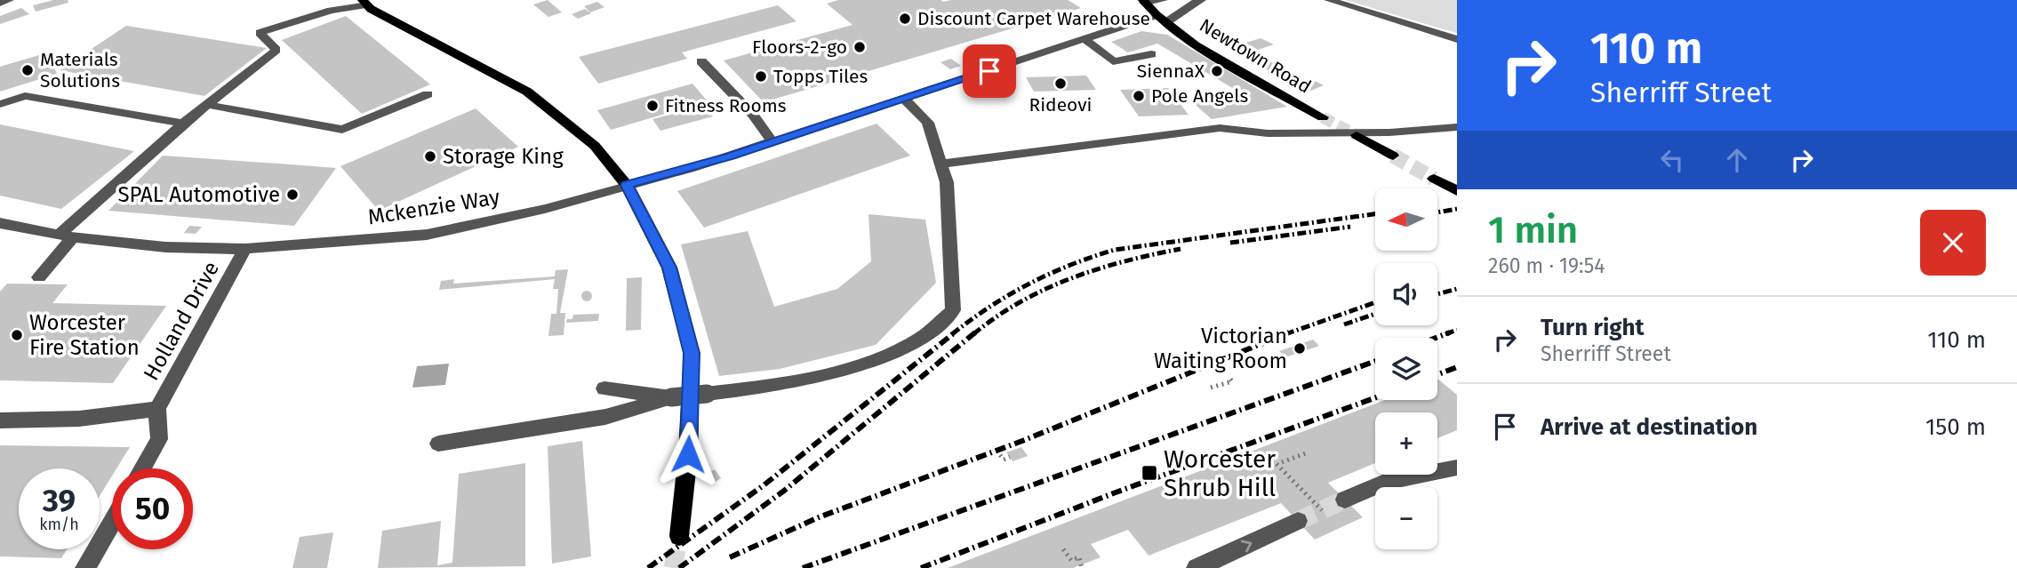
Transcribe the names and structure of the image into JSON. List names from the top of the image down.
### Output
{
  "streets": {
    "main road": ["Newtown Road"],
    "street": ["Mckenzie Way", "Holland Drive"]
  },
  "crossings": [
    ["Newtown Road", "Mckenzie Way"],
    ["Mckenzie Way", "Holland Drive"]
  ],
  "places": {
    "other": [
      "Discount Carpet Warehouse",
      "Floors-2-go",
      "Materials Solutions",
      "SiennaX",
      "Topps Tiles",
      "Rideovi",
      "Pole Angels",
      "Fitness Rooms",
      "Storage King",
      "SPAL Automotive",
      "Worcester Fire Station",
      "Victorian Waiting Room"
    ],
    "transit": ["Worcester Shrub Hill"]
  },
  "north": "left",
  "page": {
    "turn": ["110 m", "Sherriff Street"],
    "map_buttons": ["+", "−"],
    "heading": ["1 min", "260 m · 19:54"],
    "list": [
      {
        "name": "Turn right",
        "note": "Sherriff Street",
        "value": "110 m"
      },
      {
        "name": "Arrive at destination",
        "value": "150 m"
      }
    ],
    "speed": "39 km/h",
    "limit": "50"
  }
}
